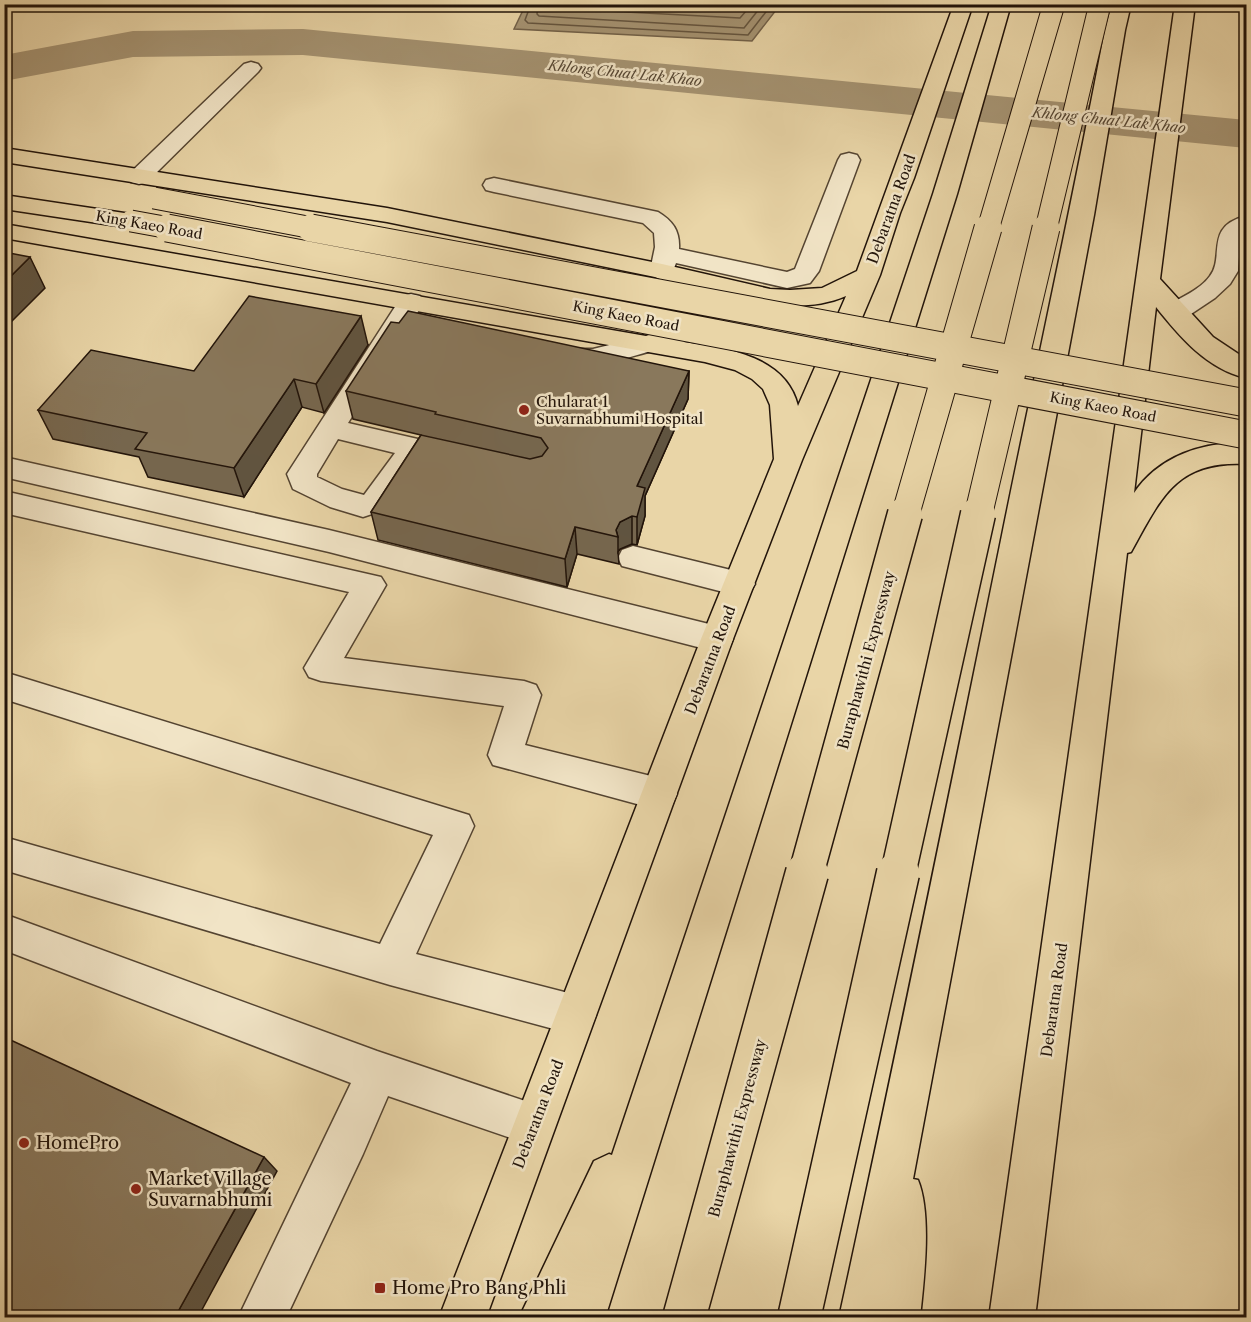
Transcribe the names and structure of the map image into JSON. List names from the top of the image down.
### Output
{
  "streets": {
    "main road": ["Debaratna Road", "King Kaeo Road", "Buraphawithi Expressway"]
  },
  "water": ["Khlong Chuat Lak Khao"],
  "places": {
    "other": ["Chularat 1 Suvarnabhumi Hospital", "HomePro", "Market Village Suvarnabhumi"],
    "transit": ["Home Pro Bang Phli"]
  }
}
